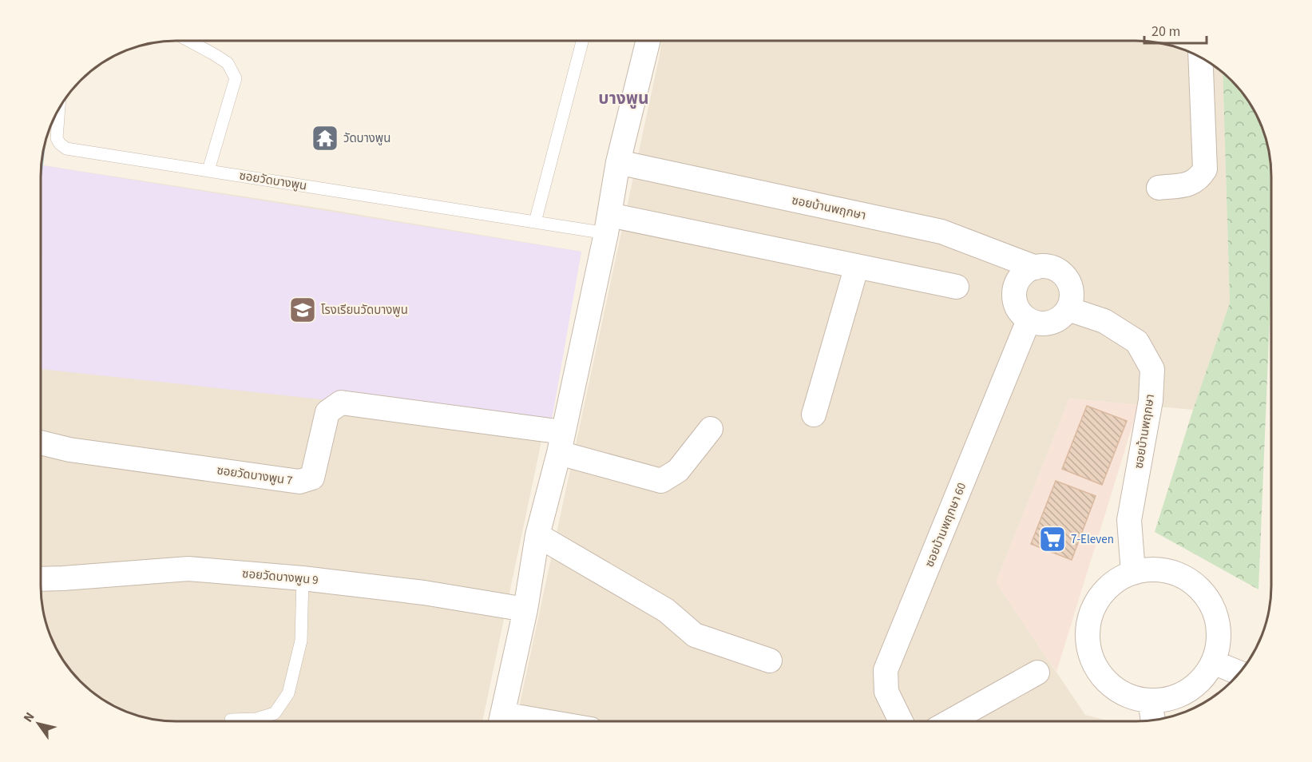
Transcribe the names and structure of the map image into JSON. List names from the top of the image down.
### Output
{
  "streets": {
    "street": [
      "ซอยบ้านพฤกษา",
      "ซอยวัดบางพูน 7",
      "ซอยบ้านพฤกษา 60",
      "ซอยวัดบางพูน 9"
    ],
    "lane": ["ซอยวัดบางพูน"]
  },
  "crossings": [
    ["ซอยบ้านพฤกษา", "ซอยบ้านพฤกษา 60"]
  ],
  "districts": ["บางพูน"],
  "places": {
    "temple": ["วัดบางพูน"],
    "school or university": ["โรงเรียนวัดบางพูน"],
    "supermarket": ["7-Eleven"]
  },
  "scale_bar": "20 m",
  "north": "top left"
}
